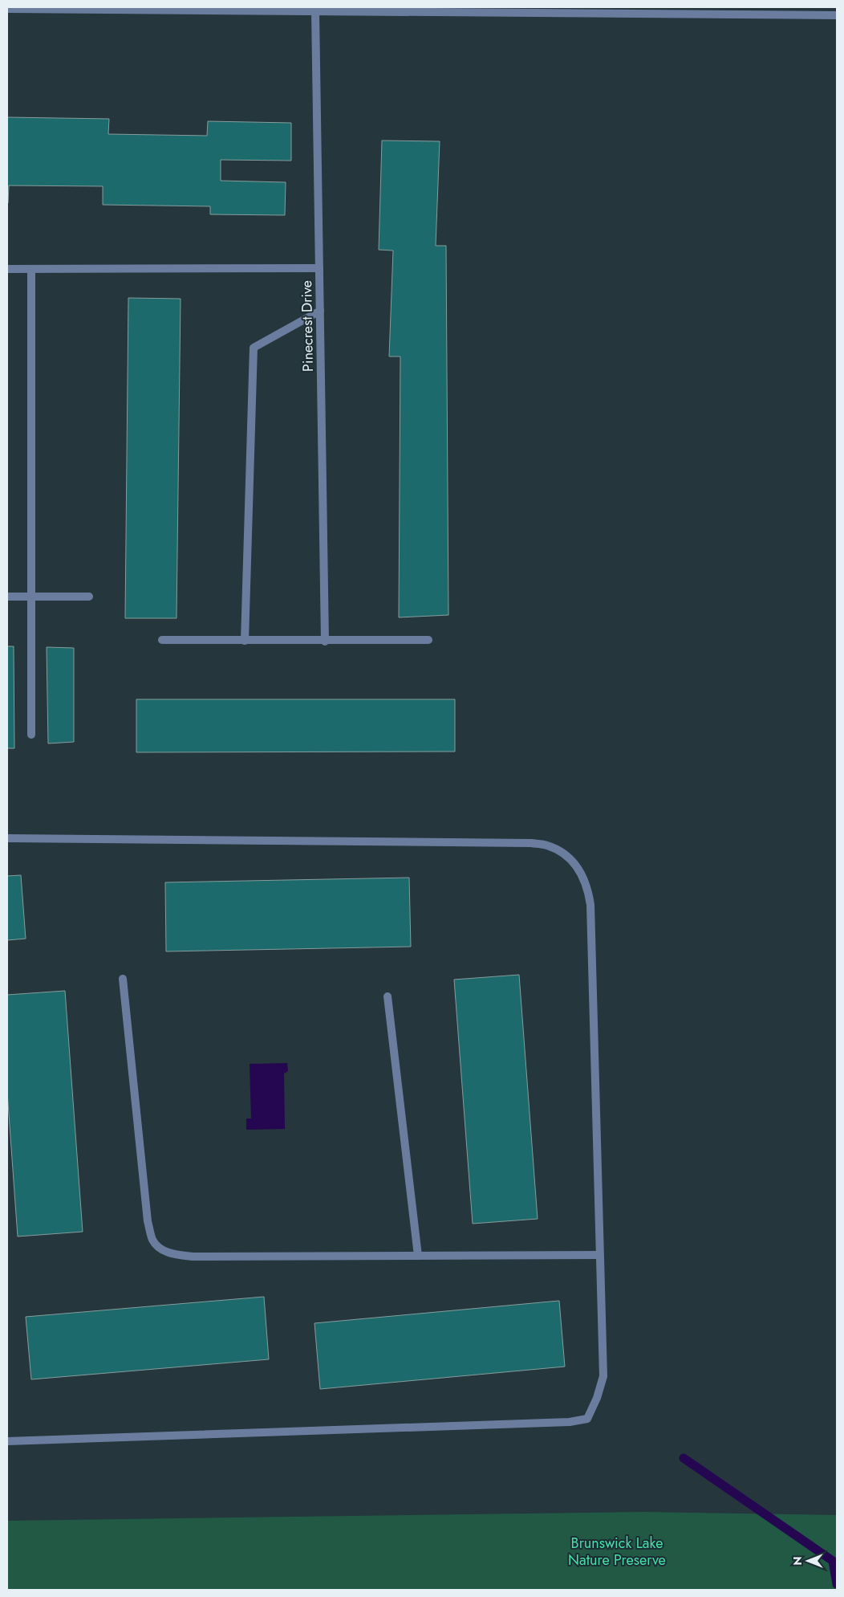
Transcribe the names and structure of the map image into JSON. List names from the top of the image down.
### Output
{
  "streets": {
    "street": ["Pinecrest Drive"]
  },
  "parks": ["Brunswick Lake Nature Preserve"],
  "north": "left"
}
